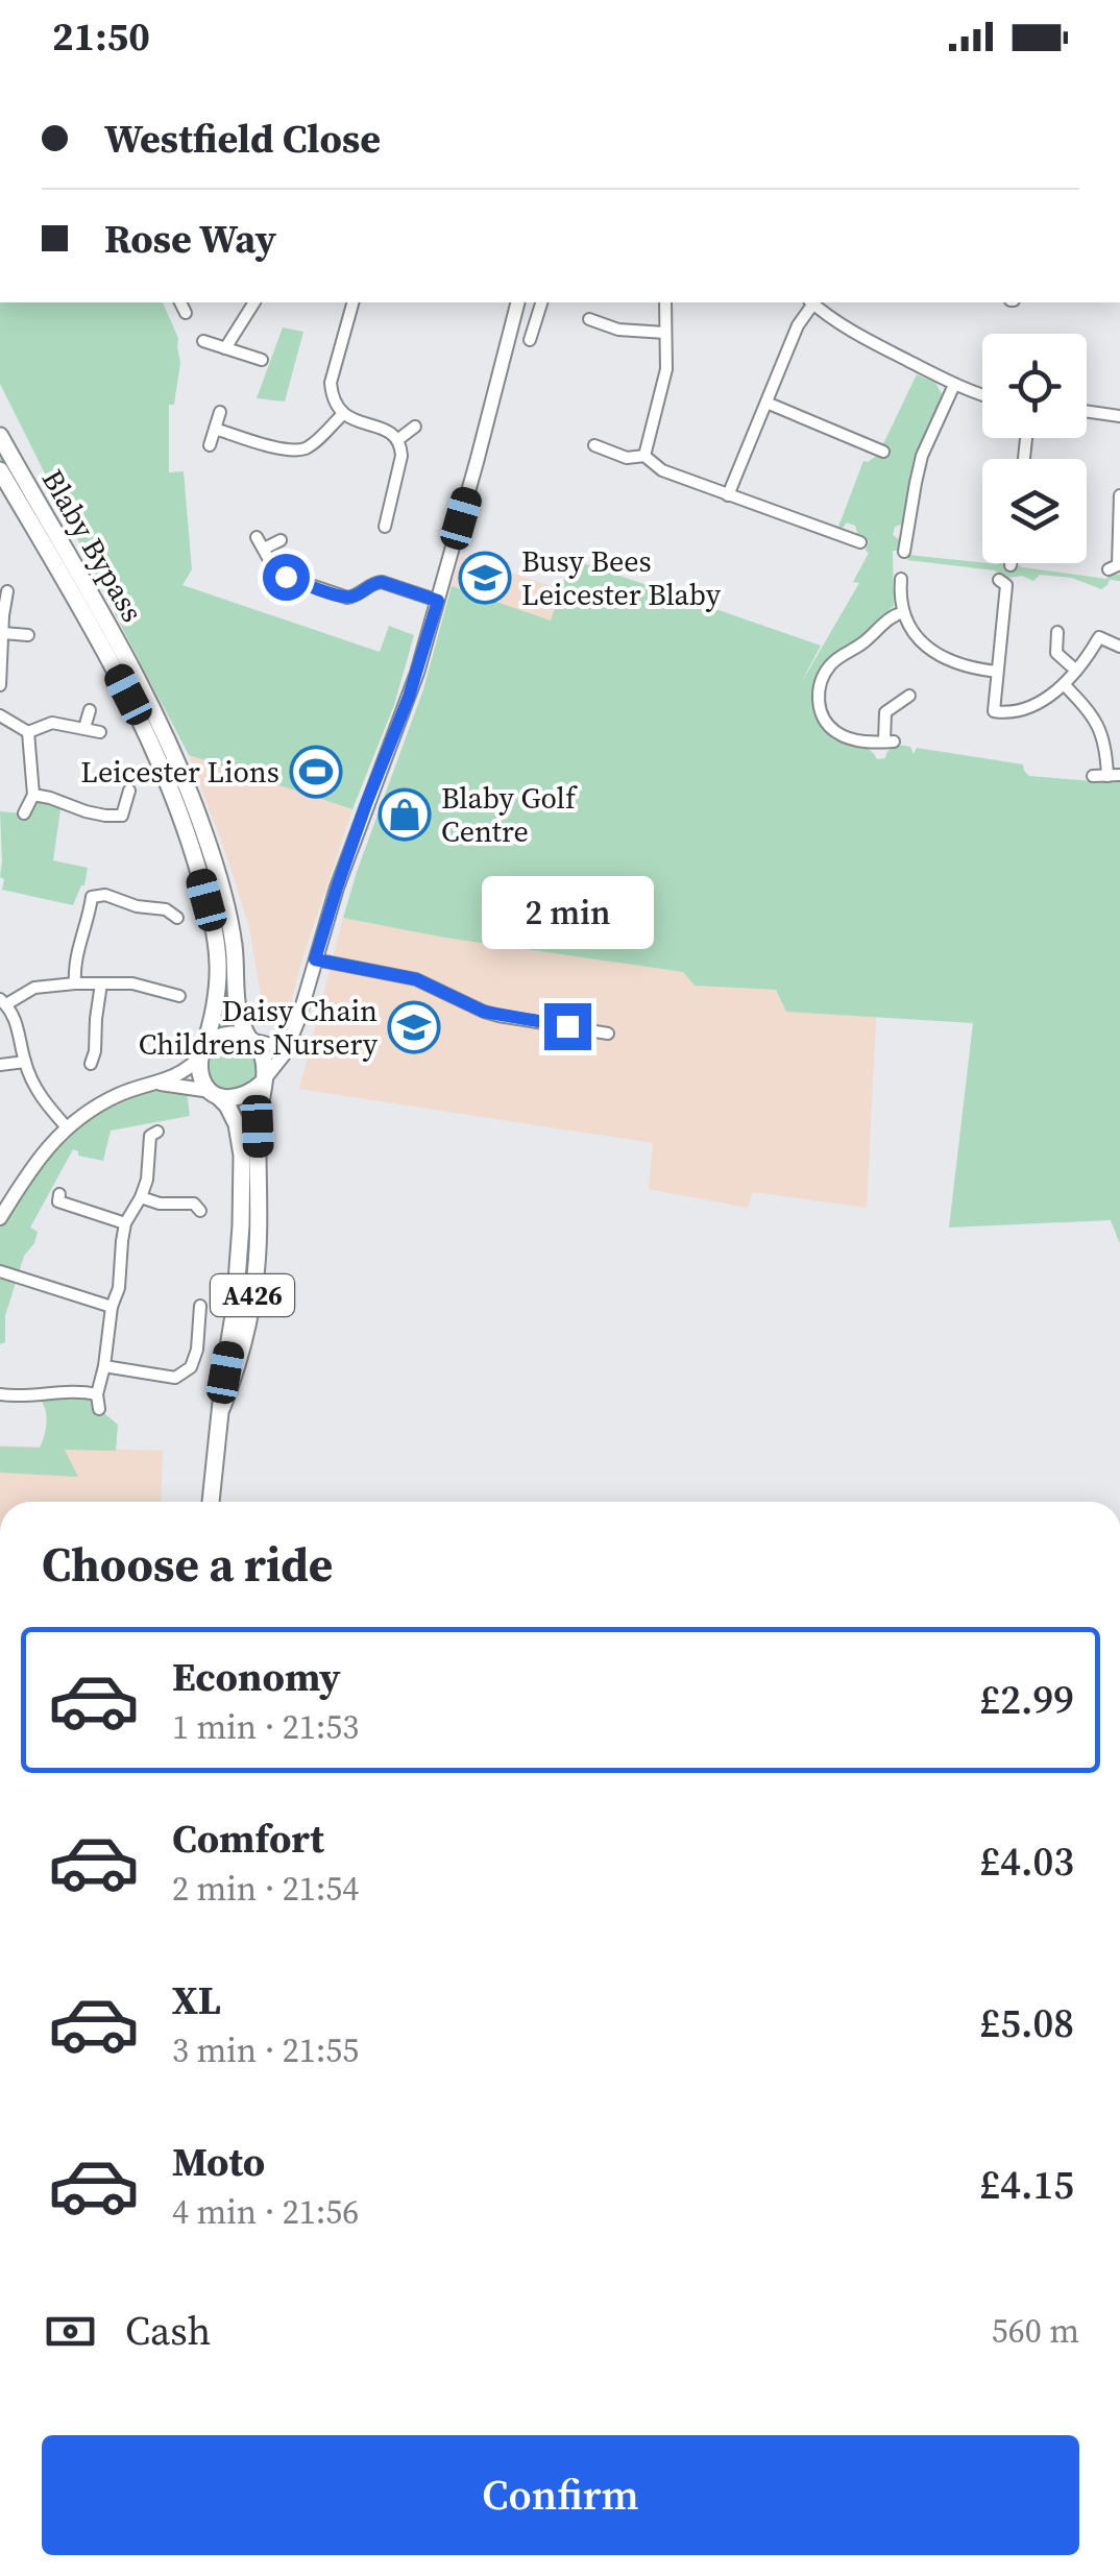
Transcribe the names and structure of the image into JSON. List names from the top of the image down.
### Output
{
  "streets": {
    "main road": ["Blaby Bypass", "A426"]
  },
  "crossings": [
    ["Blaby Bypass", "A426"]
  ],
  "places": {
    "school or university": ["Busy Bees Leicester Blaby", "Daisy Chain Childrens Nursery"],
    "sports": ["Leicester Lions"],
    "shop": ["Blaby Golf Centre"]
  },
  "page": {
    "status": "21:50",
    "banner": ["Westfield Close", "Rose Way"],
    "bubble": "2 min",
    "heading": "Choose a ride",
    "list": [
      {
        "name": "Economy",
        "note": "1 min · 21:53",
        "value": "£2.99"
      },
      {
        "name": "Comfort",
        "note": "2 min · 21:54",
        "value": "£4.03"
      },
      {
        "name": "XL",
        "note": "3 min · 21:55",
        "value": "£5.08"
      },
      {
        "name": "Moto",
        "note": "4 min · 21:56",
        "value": "£4.15"
      }
    ],
    "pay": ["Cash", "560 m"],
    "buttons": "Confirm"
  }
}
